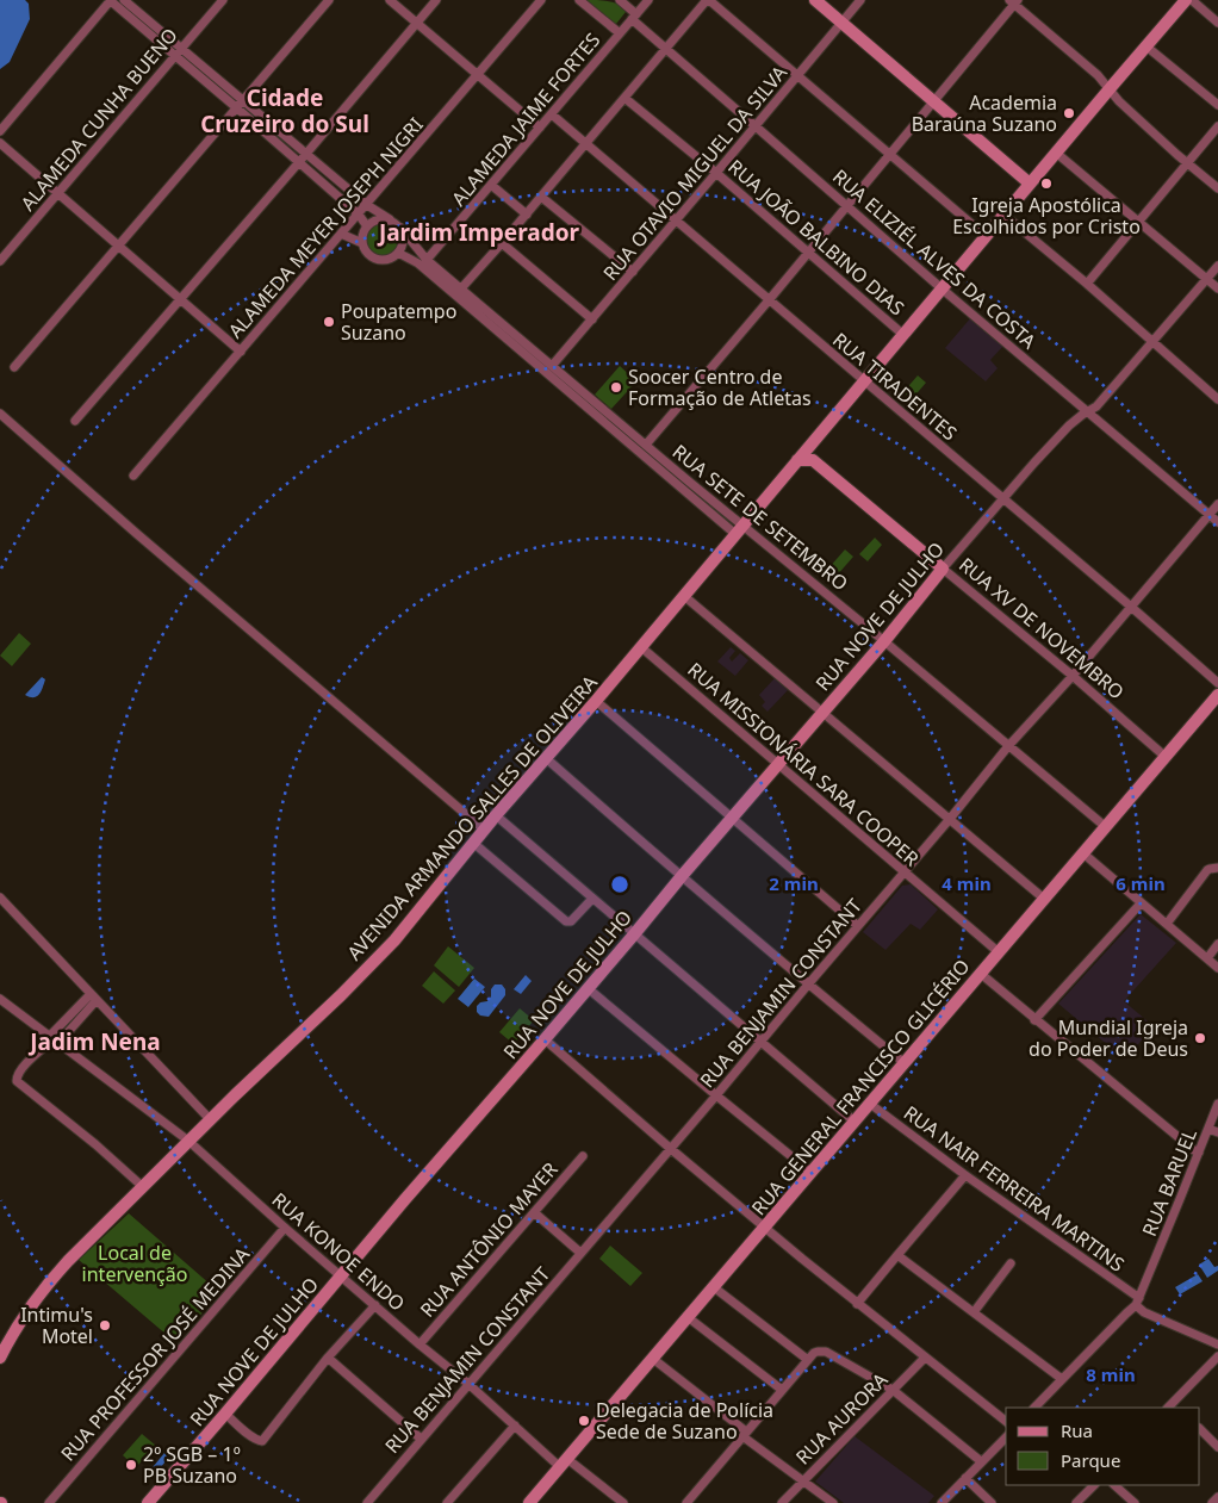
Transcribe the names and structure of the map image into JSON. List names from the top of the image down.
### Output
{
  "streets": {
    "main road": [
      "RUA NOVE DE JULHO",
      "RUA XV DE NOVEMBRO",
      "AVENIDA ARMANDO SALLES DE OLIVEIRA",
      "RUA GENERAL FRANCISCO GLICÉRIO"
    ],
    "street": [
      "ALAMEDA CUNHA BUENO",
      "ALAMEDA JAIME FORTES",
      "RUA OTAVIO MIGUEL DA SILVA",
      "ALAMEDA MEYER JOSEPH NIGRI",
      "RUA JOÃO BALBINO DIAS",
      "RUA ELIZIÉL ALVES DA COSTA",
      "RUA TIRADENTES",
      "RUA SETE DE SETEMBRO",
      "RUA MISSIONÁRIA SARA COOPER",
      "RUA BENJAMIN CONSTANT",
      "RUA BARUEL",
      "RUA NAIR FERREIRA MARTINS",
      "RUA ANTÔNIO MAYER",
      "RUA KONOE ENDO",
      "RUA PROFESSOR JOSÉ MEDINA",
      "RUA AURORA"
    ]
  },
  "crossings": [
    ["ALAMEDA JAIME FORTES", "RUA ELIZIÉL ALVES DA COSTA"],
    ["ALAMEDA JAIME FORTES", "RUA TIRADENTES"],
    ["ALAMEDA JAIME FORTES", "RUA SETE DE SETEMBRO"],
    ["RUA OTAVIO MIGUEL DA SILVA", "RUA JOÃO BALBINO DIAS"],
    ["RUA OTAVIO MIGUEL DA SILVA", "RUA ELIZIÉL ALVES DA COSTA"],
    ["RUA OTAVIO MIGUEL DA SILVA", "RUA TIRADENTES"],
    ["RUA OTAVIO MIGUEL DA SILVA", "RUA SETE DE SETEMBRO"],
    ["RUA JOÃO BALBINO DIAS", "AVENIDA ARMANDO SALLES DE OLIVEIRA"],
    ["RUA ELIZIÉL ALVES DA COSTA", "RUA NOVE DE JULHO"],
    ["RUA ELIZIÉL ALVES DA COSTA", "AVENIDA ARMANDO SALLES DE OLIVEIRA"],
    ["RUA ELIZIÉL ALVES DA COSTA", "RUA BENJAMIN CONSTANT"],
    ["RUA TIRADENTES", "RUA NOVE DE JULHO"],
    ["RUA TIRADENTES", "AVENIDA ARMANDO SALLES DE OLIVEIRA"],
    ["RUA TIRADENTES", "RUA BENJAMIN CONSTANT"],
    ["RUA SETE DE SETEMBRO", "RUA NOVE DE JULHO"],
    ["RUA SETE DE SETEMBRO", "AVENIDA ARMANDO SALLES DE OLIVEIRA"],
    ["RUA SETE DE SETEMBRO", "RUA BENJAMIN CONSTANT"],
    ["RUA SETE DE SETEMBRO", "RUA GENERAL FRANCISCO GLICÉRIO"],
    ["RUA NOVE DE JULHO", "RUA XV DE NOVEMBRO"],
    ["RUA NOVE DE JULHO", "RUA MISSIONÁRIA SARA COOPER"],
    ["RUA NOVE DE JULHO", "RUA KONOE ENDO"],
    ["RUA XV DE NOVEMBRO", "RUA BENJAMIN CONSTANT"],
    ["RUA XV DE NOVEMBRO", "RUA GENERAL FRANCISCO GLICÉRIO"],
    ["RUA MISSIONÁRIA SARA COOPER", "AVENIDA ARMANDO SALLES DE OLIVEIRA"],
    ["RUA MISSIONÁRIA SARA COOPER", "RUA BENJAMIN CONSTANT"],
    ["RUA MISSIONÁRIA SARA COOPER", "RUA GENERAL FRANCISCO GLICÉRIO"],
    ["AVENIDA ARMANDO SALLES DE OLIVEIRA", "RUA KONOE ENDO"],
    ["RUA BENJAMIN CONSTANT", "RUA KONOE ENDO"],
    ["RUA GENERAL FRANCISCO GLICÉRIO", "RUA NAIR FERREIRA MARTINS"],
    ["RUA GENERAL FRANCISCO GLICÉRIO", "RUA KONOE ENDO"],
    ["RUA BARUEL", "RUA NAIR FERREIRA MARTINS"],
    ["RUA ANTÔNIO MAYER", "RUA KONOE ENDO"],
    ["RUA KONOE ENDO", "RUA PROFESSOR JOSÉ MEDINA"]
  ],
  "districts": ["Cidade Cruzeiro do Sul", "Jardim Imperador", "Jadim Nena"],
  "parks": ["Local de intervenção"],
  "places": [
    "Academia Baraúna Suzano",
    "Igreja Apostólica Escolhidos por Cristo",
    "Poupatempo Suzano",
    "Soocer Centro de Formação de Atletas",
    "Mundial Igreja do Poder de Deus",
    "Intimu's Motel",
    "Delegacia de Polícia Sede de Suzano",
    "2º SGB – 1º PB Suzano"
  ],
  "legend": ["Rua", "Parque"],
  "rings": [
    "2 min",
    "4 min",
    "6 min",
    "8 min"
  ]
}
